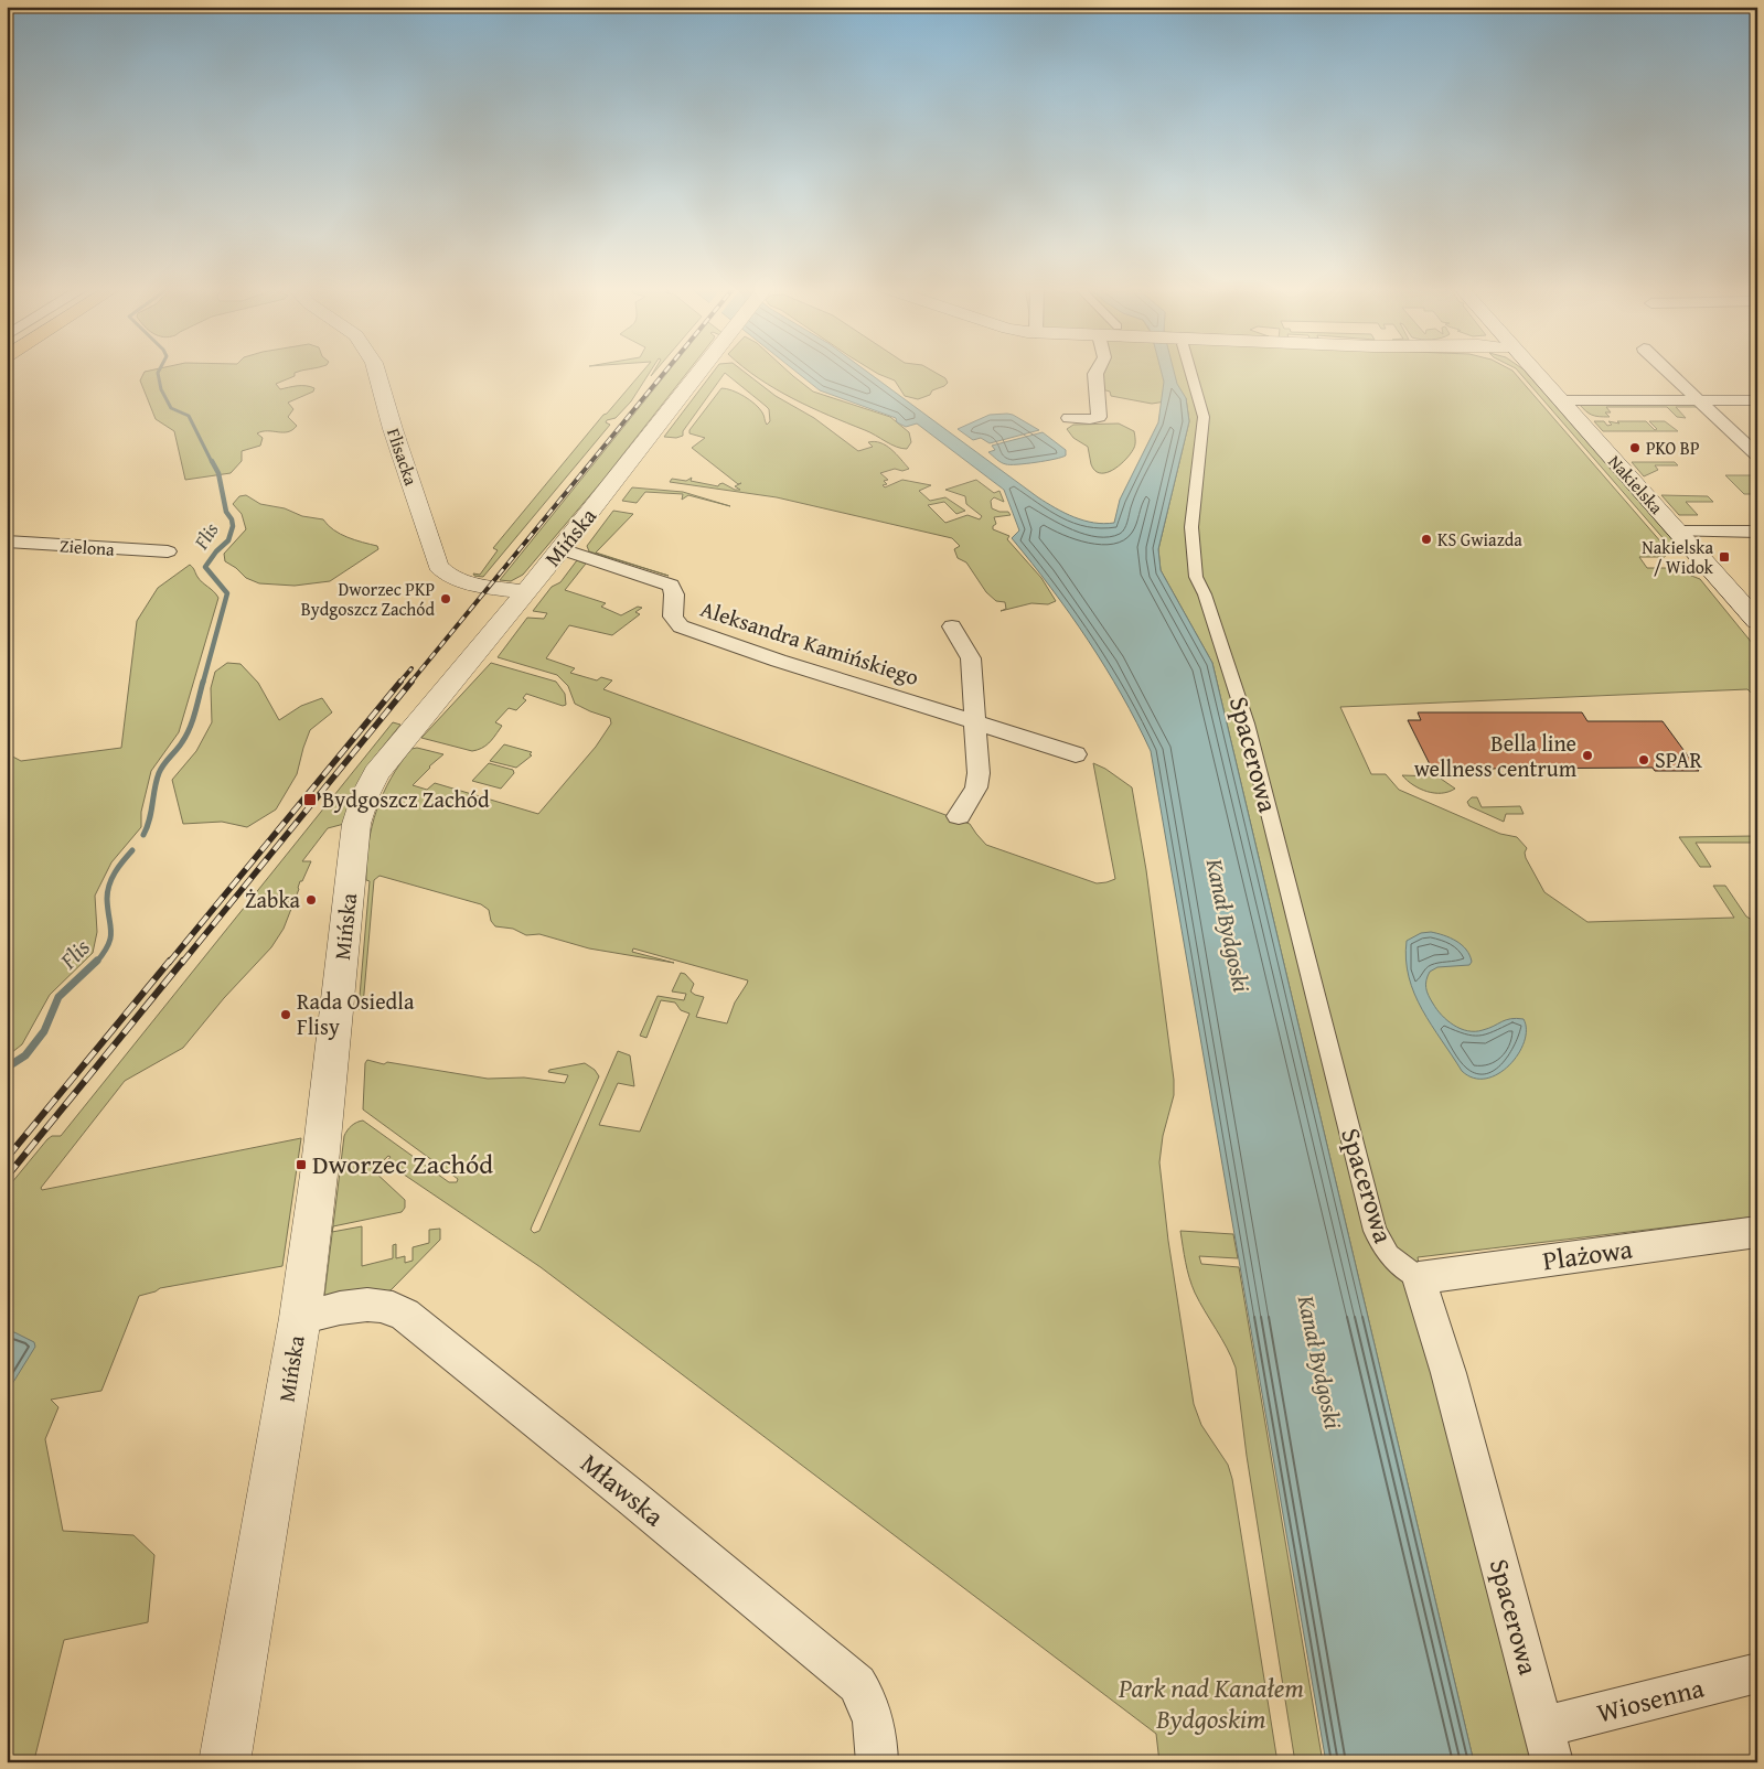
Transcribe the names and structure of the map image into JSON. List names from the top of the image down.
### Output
{
  "streets": {
    "street": [
      "Flisacka",
      "Nakielska",
      "Mińska",
      "Zielona",
      "Aleksandra Kamińskiego",
      "Spacerowa",
      "Plażowa",
      "Mławska",
      "Wiosenna"
    ]
  },
  "crossings": [
    ["Flisacka", "Mińska"],
    ["Mińska", "Aleksandra Kamińskiego"],
    ["Mińska", "Mławska"],
    ["Spacerowa", "Plażowa"],
    ["Spacerowa", "Wiosenna"]
  ],
  "water": ["Flis", "Kanał Bydgoski"],
  "parks": ["Park nad Kanałem Bydgoskim"],
  "places": {
    "other": [
      "PKO BP",
      "KS Gwiazda",
      "Dworzec PKP Bydgoszcz Zachód",
      "Bella line wellness centrum",
      "SPAR",
      "Żabka",
      "Rada Osiedla Flisy"
    ],
    "transit": ["Nakielska / Widok", "Bydgoszcz Zachód", "Dworzec Zachód"]
  }
}
